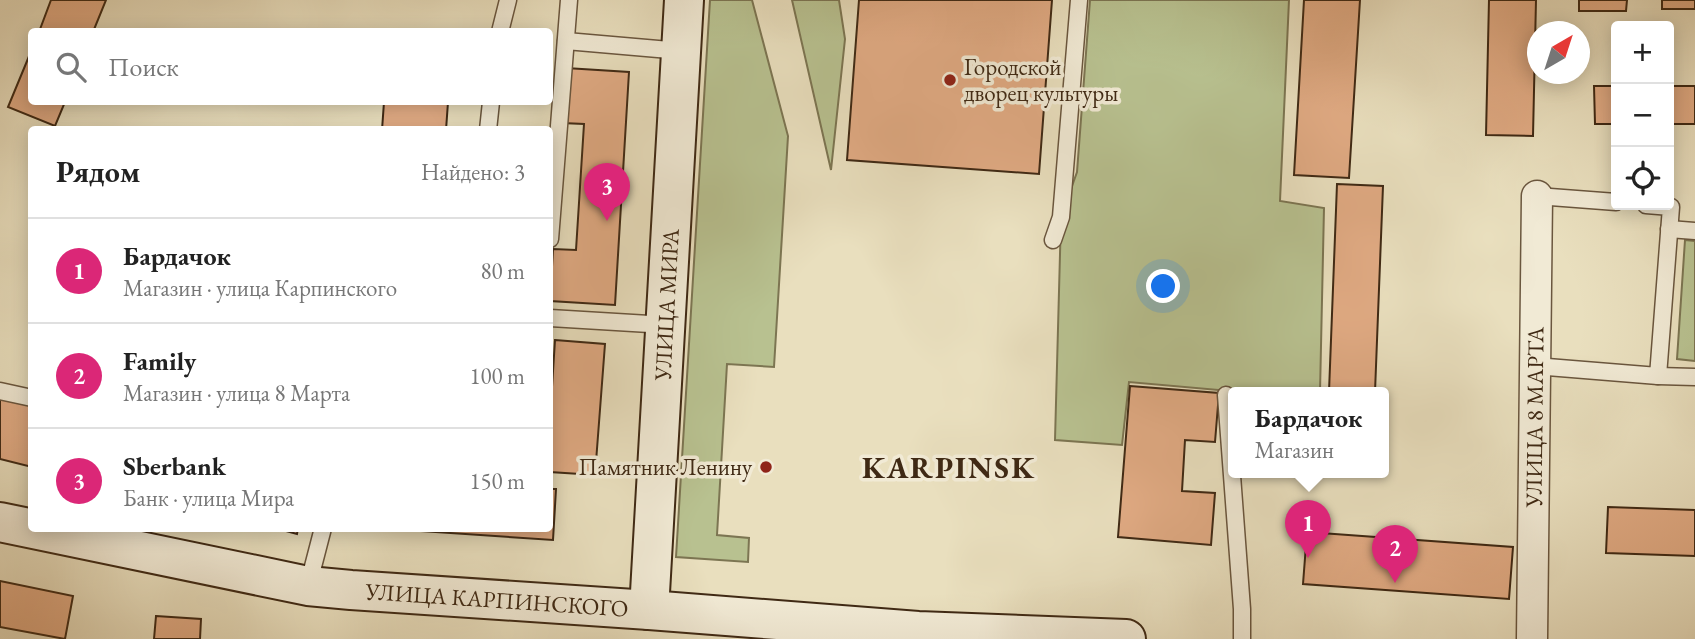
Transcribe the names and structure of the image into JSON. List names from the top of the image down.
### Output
{
  "streets": {
    "main road": ["УЛИЦА МИРА", "УЛИЦА КАРПИНСКОГО"],
    "street": ["УЛИЦА 8 МАРТА"]
  },
  "crossings": [
    ["УЛИЦА МИРА", "УЛИЦА КАРПИНСКОГО"]
  ],
  "districts": ["KARPINSK"],
  "places": ["Городской дворец культуры", "Памятник Ленину"],
  "north": "top right",
  "page": {
    "map_buttons": ["+", "−"],
    "search": "Поиск",
    "heading": ["Рядом", "Найдено: 3"],
    "pins": ["3", "1", "2"],
    "list": [
      {
        "mark": "1",
        "name": "Бардачок",
        "note": "Магазин · улица Карпинского",
        "value": "80 m"
      },
      {
        "mark": "2",
        "name": "Family",
        "note": "Магазин · улица 8 Марта",
        "value": "100 m"
      },
      {
        "mark": "3",
        "name": "Sberbank",
        "note": "Банк · улица Мира",
        "value": "150 m"
      }
    ],
    "popup": ["Бардачок", "Магазин"]
  }
}
